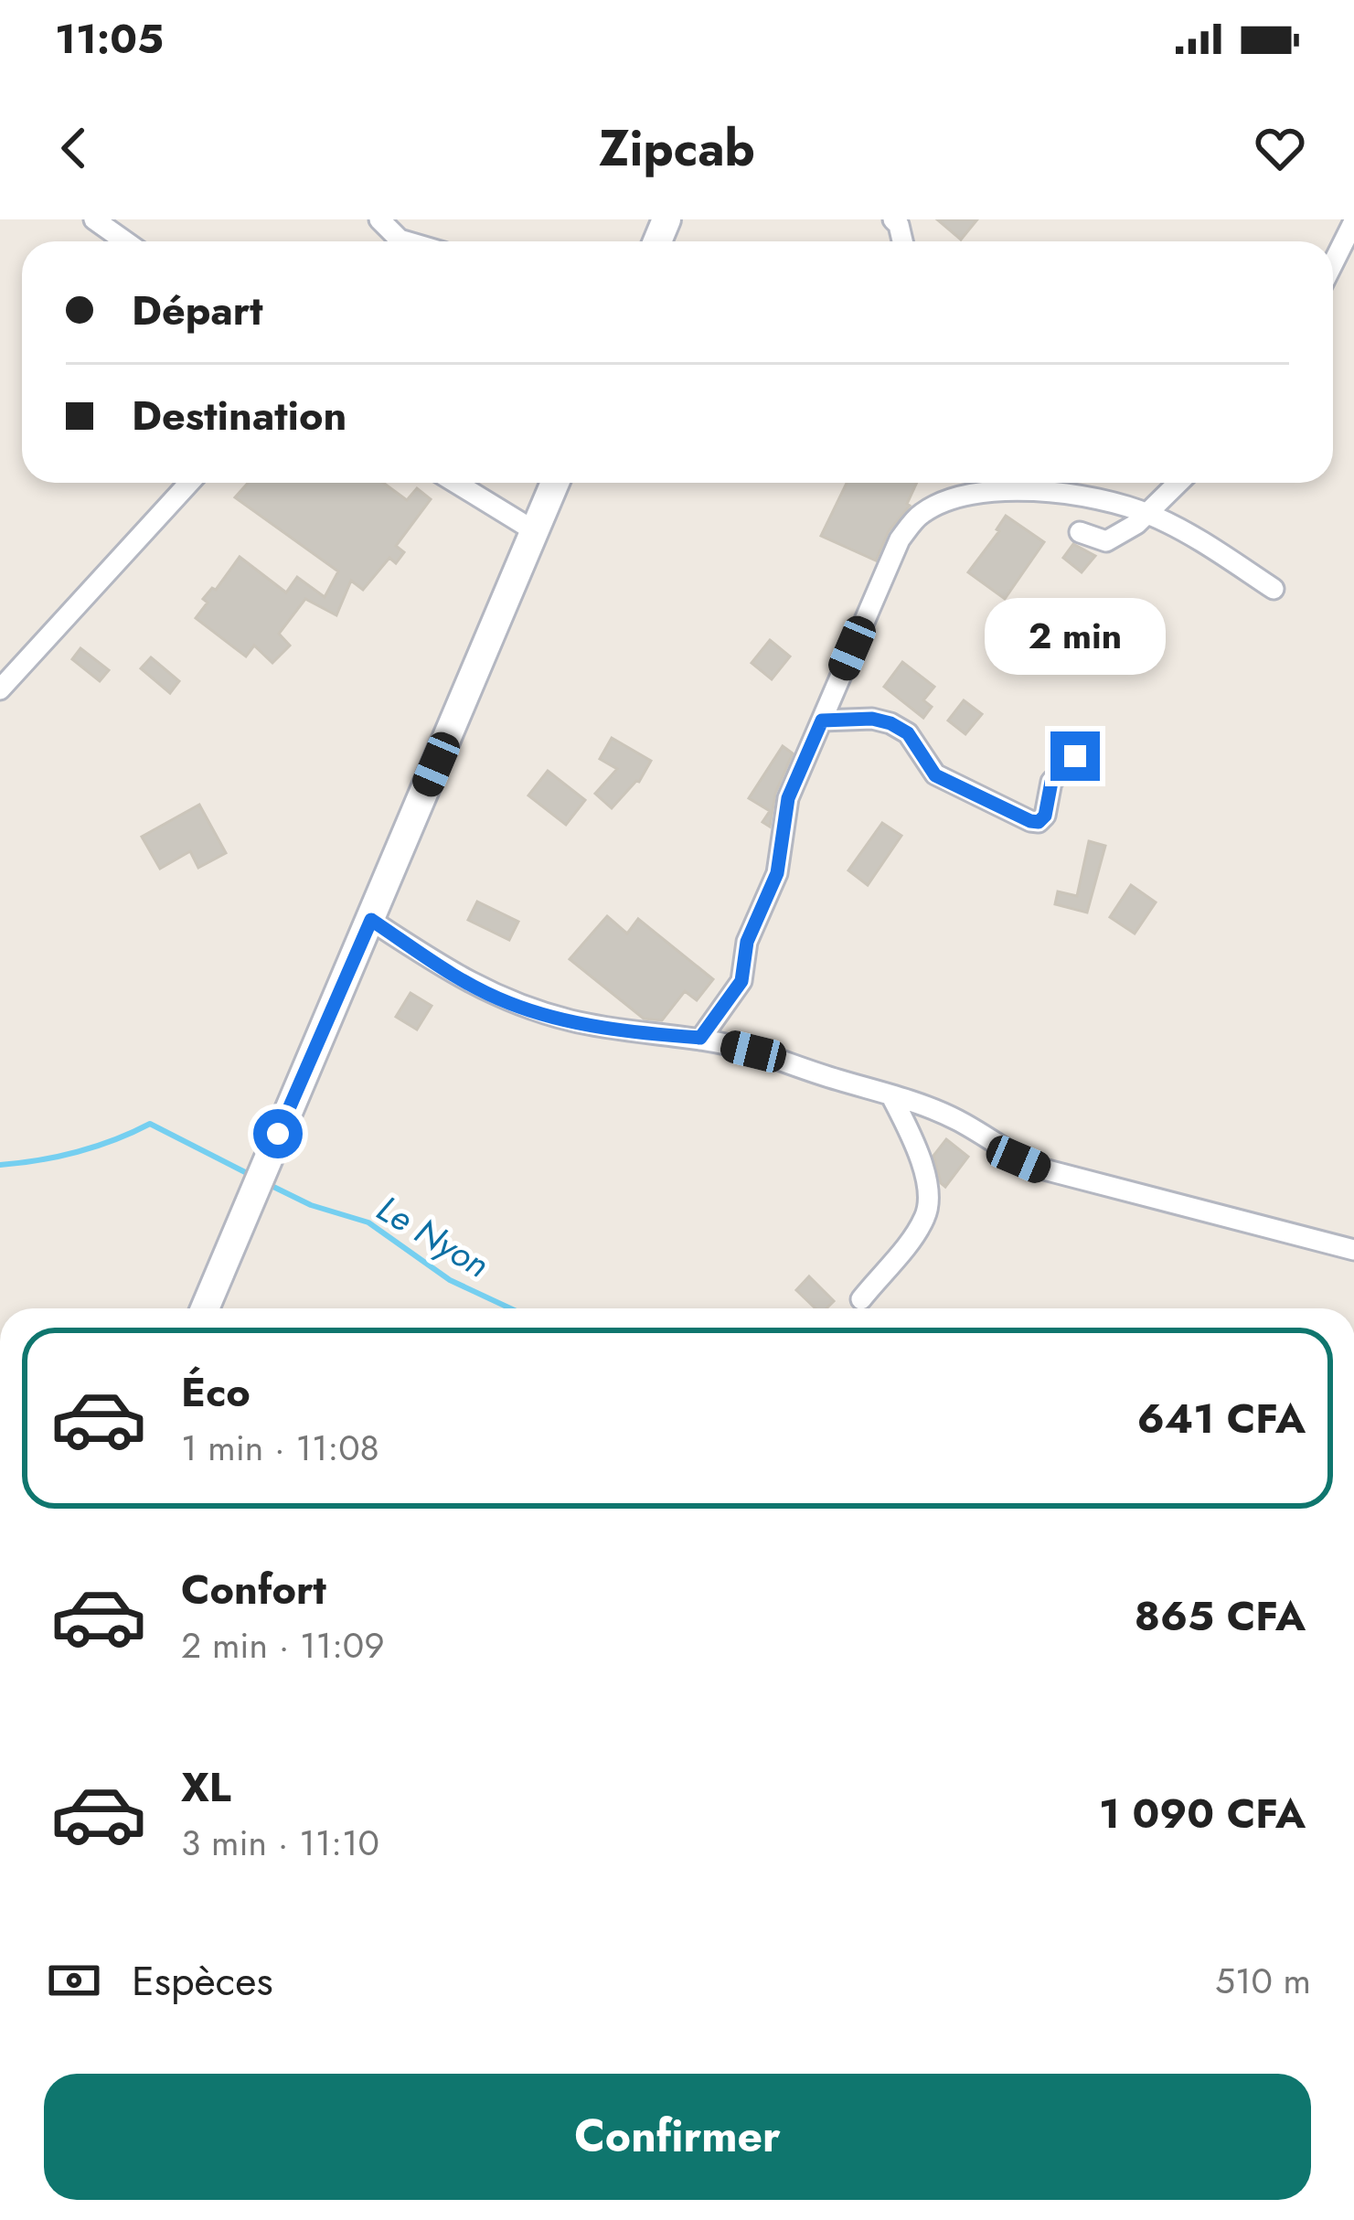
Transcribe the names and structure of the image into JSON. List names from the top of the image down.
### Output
{
  "water": ["Le Nyon"],
  "page": {
    "status": "11:05",
    "header": "Zipcab",
    "banner": ["Départ", "Destination"],
    "bubble": "2 min",
    "list": [
      {
        "name": "Éco",
        "note": "1 min · 11:08",
        "value": "641 CFA"
      },
      {
        "name": "Confort",
        "note": "2 min · 11:09",
        "value": "865 CFA"
      },
      {
        "name": "XL",
        "note": "3 min · 11:10",
        "value": "1 090 CFA"
      }
    ],
    "pay": ["Espèces", "510 m"],
    "buttons": "Confirmer"
  }
}
